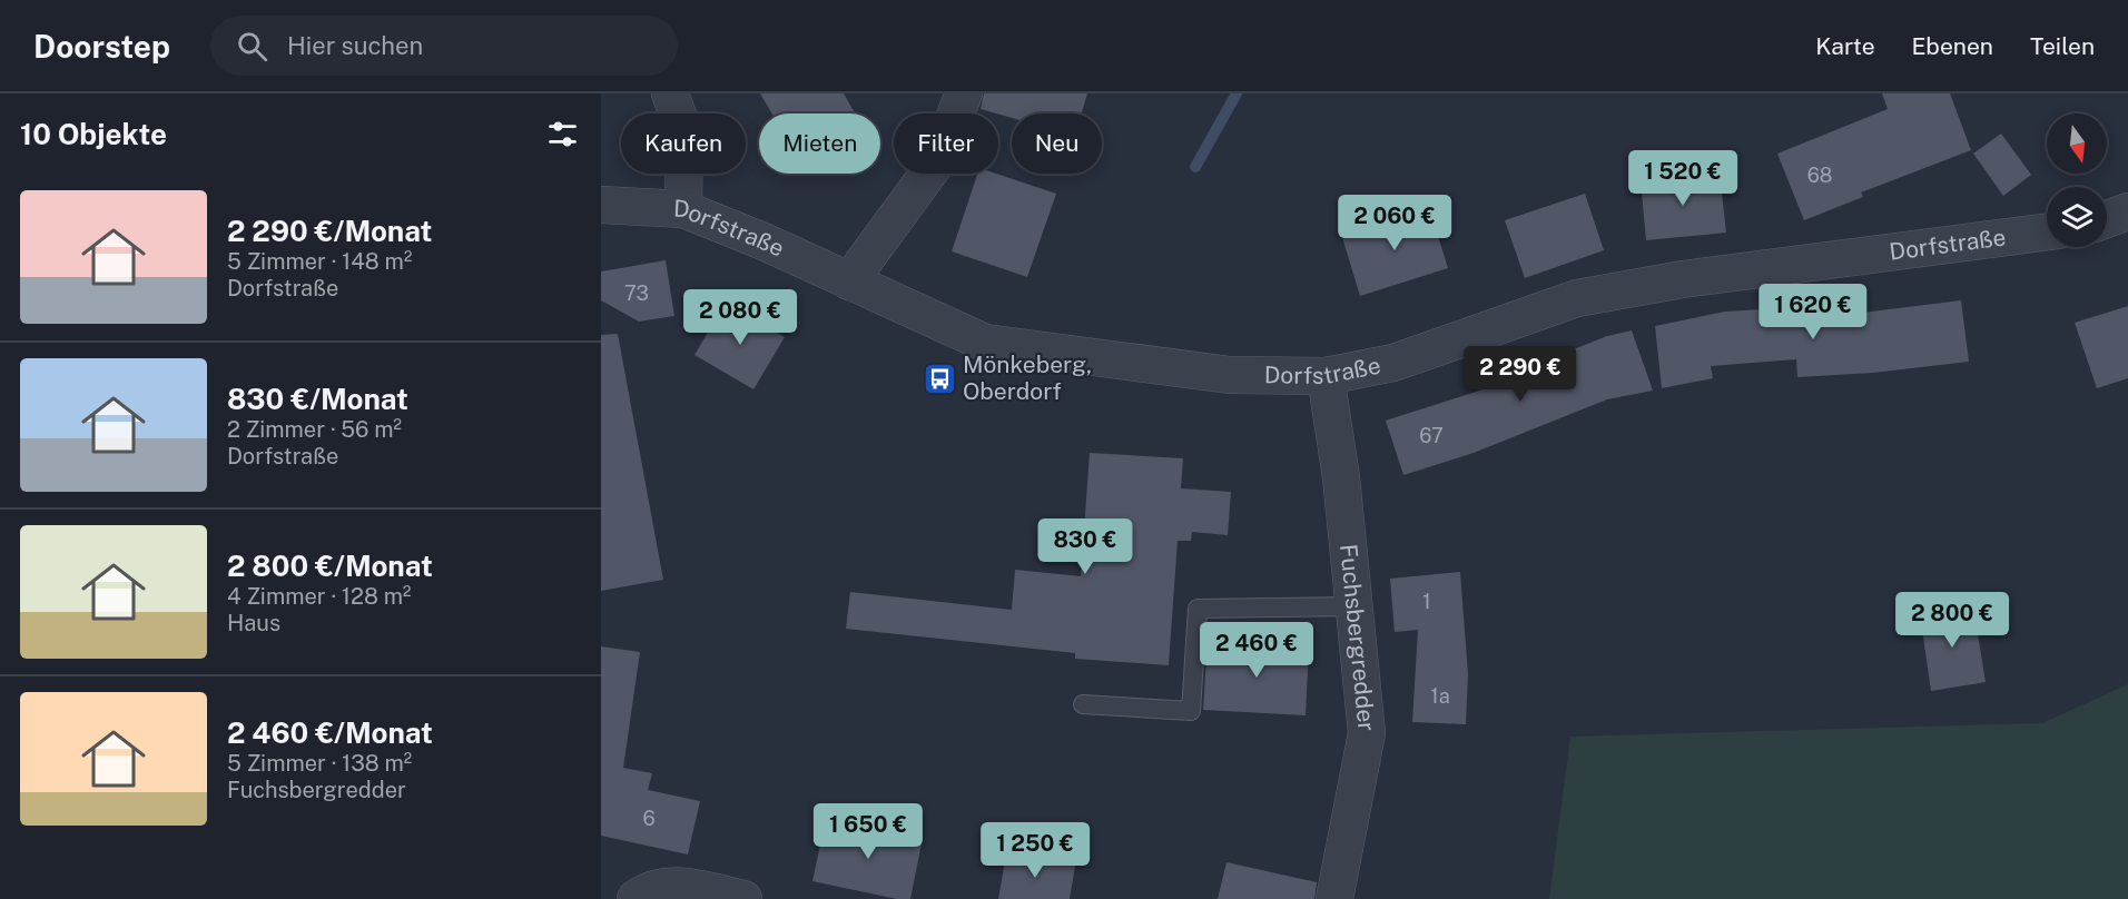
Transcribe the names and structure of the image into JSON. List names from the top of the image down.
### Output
{
  "streets": {
    "street": ["Dorfstraße", "Fuchsbergredder"]
  },
  "crossings": [
    ["Dorfstraße", "Fuchsbergredder"]
  ],
  "places": {
    "bus stop": ["Mönkeberg, Oberdorf"]
  },
  "house_numbers": [
    "68",
    "73",
    "67",
    "1",
    "1a",
    "6"
  ],
  "north": "bottom",
  "page": {
    "header": "Doorstep",
    "search": "Hier suchen",
    "nav": ["Karte", "Ebenen", "Teilen"],
    "heading": "10 Objekte",
    "chip": [
      "Kaufen",
      "Mieten",
      "Filter",
      "Neu"
    ],
    "price": [
      "1 520 €",
      "2 060 €",
      "1 620 €",
      "2 080 €",
      "2 290 €",
      "830 €",
      "2 800 €",
      "2 460 €",
      "1 650 €",
      "1 250 €"
    ],
    "list": [
      {
        "name": "2 290 €/Monat",
        "note": "5 Zimmer · 148 m² · Dorfstraße"
      },
      {
        "name": "830 €/Monat",
        "note": "2 Zimmer · 56 m² · Dorfstraße"
      },
      {
        "name": "2 800 €/Monat",
        "note": "4 Zimmer · 128 m² · Haus"
      },
      {
        "name": "2 460 €/Monat",
        "note": "5 Zimmer · 138 m² · Fuchsbergredder"
      }
    ]
  }
}
